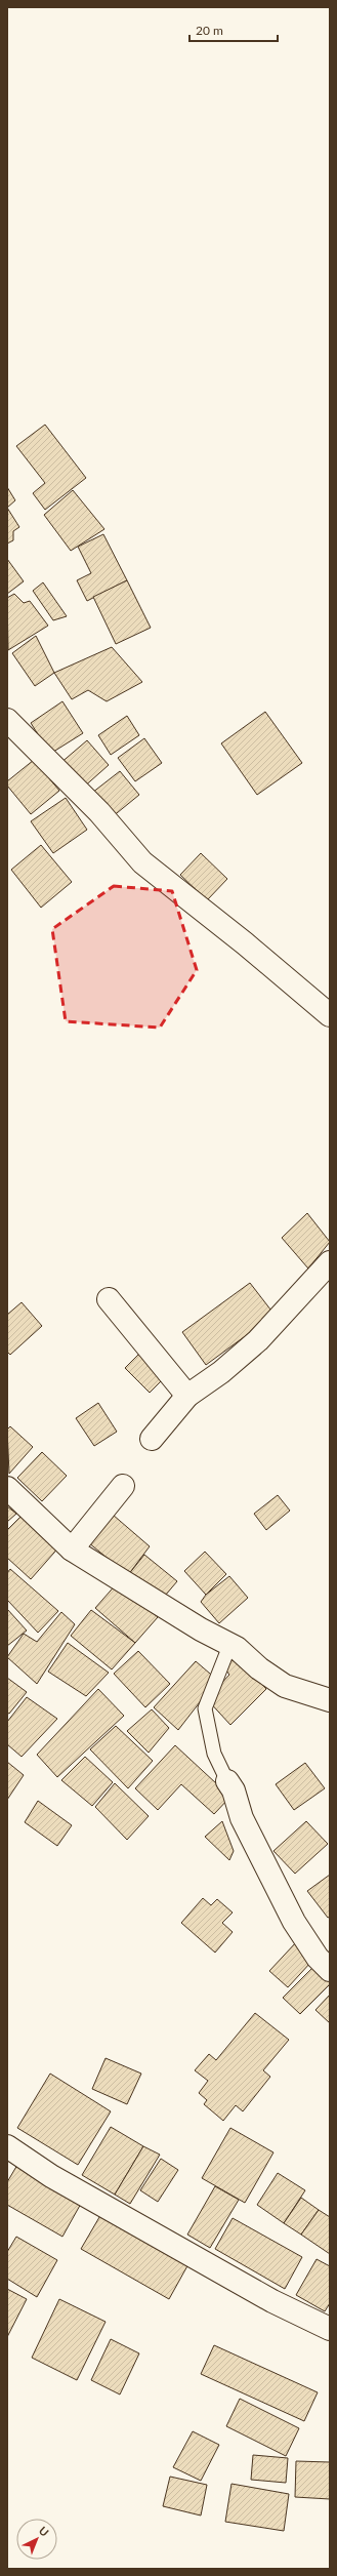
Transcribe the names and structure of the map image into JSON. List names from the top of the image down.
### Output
{
  "scale_bar": "20 m",
  "north": "top right"
}
